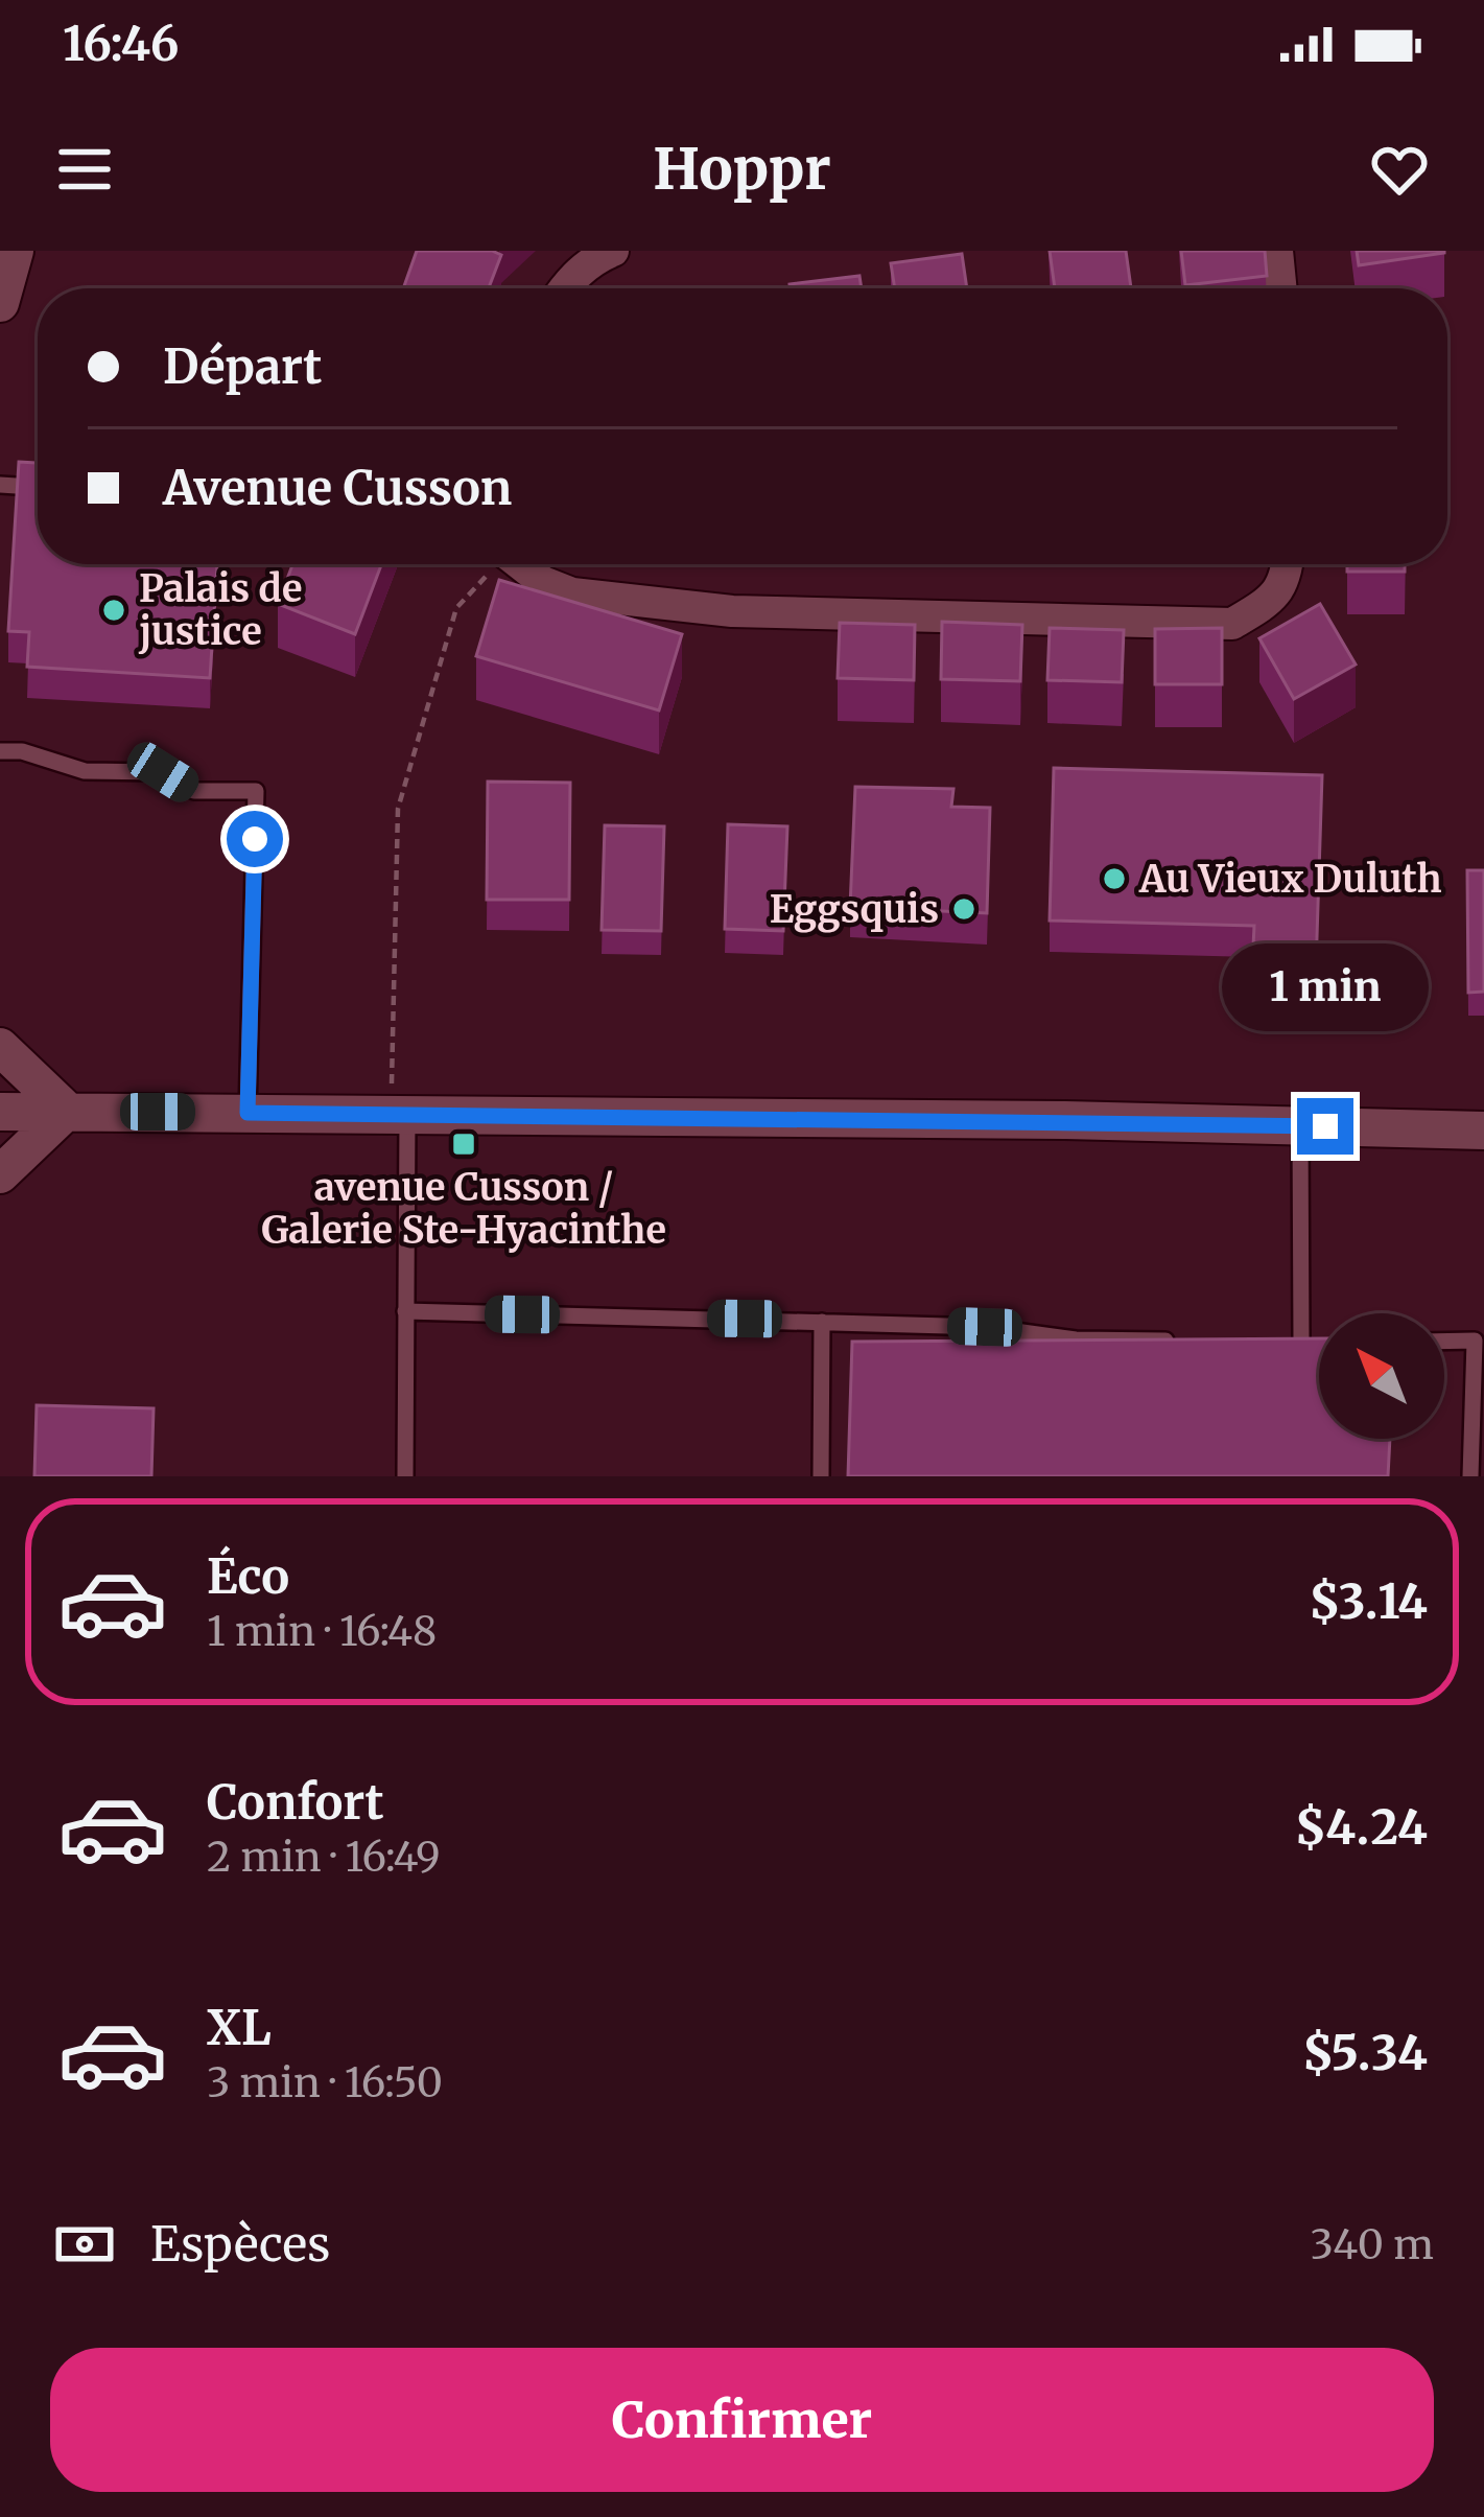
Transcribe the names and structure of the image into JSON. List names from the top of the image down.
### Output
{
  "places": {
    "other": ["Palais de justice", "Au Vieux Duluth", "Eggsquis"],
    "transit": ["avenue Cusson / Galerie Ste-Hyacinthe"]
  },
  "north": "top left",
  "page": {
    "status": "16:46",
    "header": "Hoppr",
    "banner": ["Départ", "Avenue Cusson"],
    "bubble": "1 min",
    "list": [
      {
        "name": "Éco",
        "note": "1 min · 16:48",
        "value": "$3.14"
      },
      {
        "name": "Confort",
        "note": "2 min · 16:49",
        "value": "$4.24"
      },
      {
        "name": "XL",
        "note": "3 min · 16:50",
        "value": "$5.34"
      }
    ],
    "pay": ["Espèces", "340 m"],
    "buttons": "Confirmer"
  }
}
